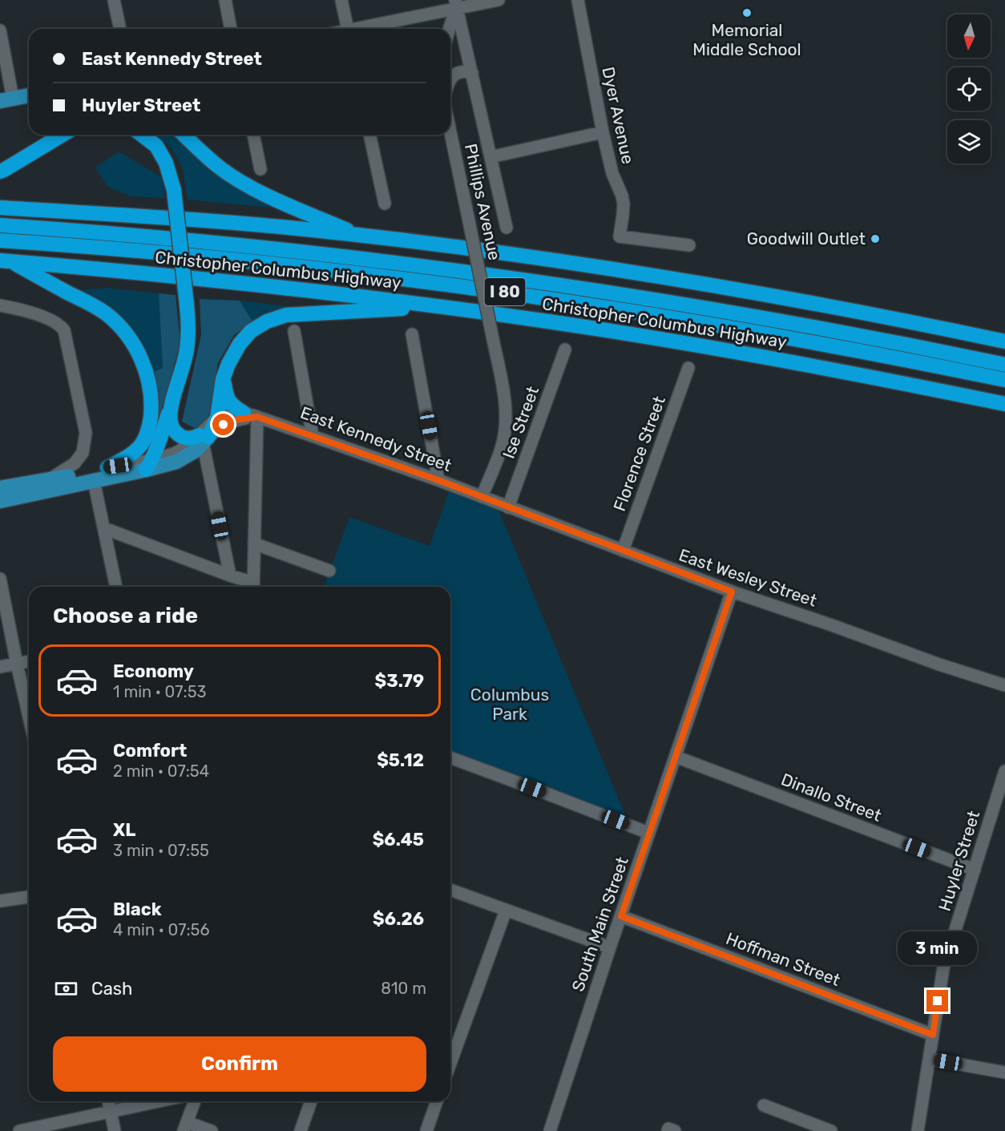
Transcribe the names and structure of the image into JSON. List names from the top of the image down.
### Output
{
  "streets": {
    "highway": ["Christopher Columbus Highway", "I 80"],
    "main road": ["East Kennedy Street"],
    "street": [
      "Dyer Avenue",
      "Phillips Avenue",
      "Ise Street",
      "Florence Street",
      "East Wesley Street",
      "Dinallo Street",
      "Huyler Street",
      "South Main Street",
      "Hoffman Street"
    ]
  },
  "crossings": [
    ["Phillips Avenue", "East Kennedy Street"],
    ["Phillips Avenue", "East Wesley Street"],
    ["Ise Street", "East Wesley Street"],
    ["East Kennedy Street", "East Wesley Street"],
    ["Florence Street", "East Wesley Street"],
    ["East Wesley Street", "South Main Street"],
    ["Dinallo Street", "Huyler Street"],
    ["Dinallo Street", "South Main Street"],
    ["Huyler Street", "Hoffman Street"],
    ["South Main Street", "Hoffman Street"]
  ],
  "parks": ["Columbus Park"],
  "places": ["Memorial Middle School", "Goodwill Outlet"],
  "north": "bottom",
  "page": {
    "banner": ["East Kennedy Street", "Huyler Street"],
    "heading": "Choose a ride",
    "list": [
      {
        "name": "Economy",
        "note": "1 min · 07:53",
        "value": "$3.79"
      },
      {
        "name": "Comfort",
        "note": "2 min · 07:54",
        "value": "$5.12"
      },
      {
        "name": "XL",
        "note": "3 min · 07:55",
        "value": "$6.45"
      },
      {
        "name": "Black",
        "note": "4 min · 07:56",
        "value": "$6.26"
      }
    ],
    "bubble": "3 min",
    "pay": ["Cash", "810 m"],
    "buttons": "Confirm"
  }
}
